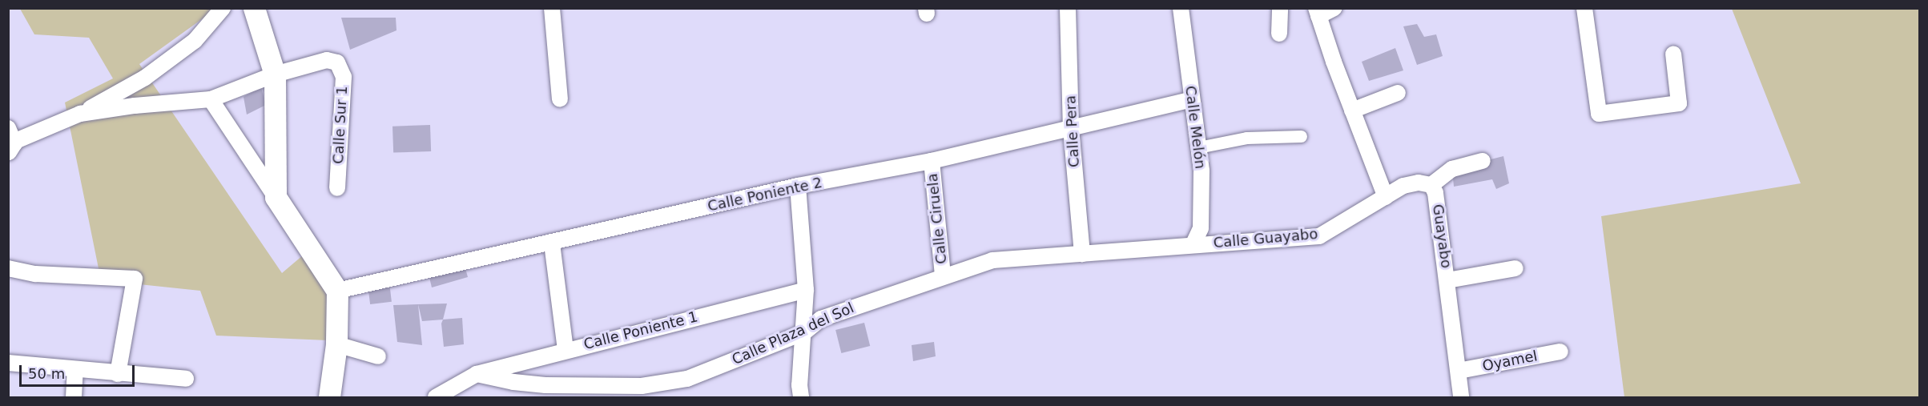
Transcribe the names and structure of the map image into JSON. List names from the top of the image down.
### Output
{
  "streets": {
    "street": [
      "Calle Sur 1",
      "Calle Melón",
      "Calle Pera",
      "Calle Poniente 2",
      "Calle Ciruela",
      "Guayabo",
      "Calle Guayabo",
      "Calle Poniente 1",
      "Calle Plaza del Sol",
      "Oyamel"
    ]
  },
  "crossings": [
    ["Calle Melón", "Calle Poniente 2"],
    ["Calle Melón", "Calle Guayabo"],
    ["Calle Melón", "Calle Plaza del Sol"],
    ["Calle Pera", "Calle Poniente 2"],
    ["Calle Pera", "Calle Plaza del Sol"],
    ["Calle Poniente 2", "Calle Ciruela"],
    ["Calle Ciruela", "Calle Plaza del Sol"],
    ["Guayabo", "Calle Guayabo"],
    ["Guayabo", "Oyamel"],
    ["Calle Guayabo", "Calle Plaza del Sol"],
    ["Calle Poniente 1", "Calle Plaza del Sol"]
  ],
  "scale_bar": "50 m"
}
